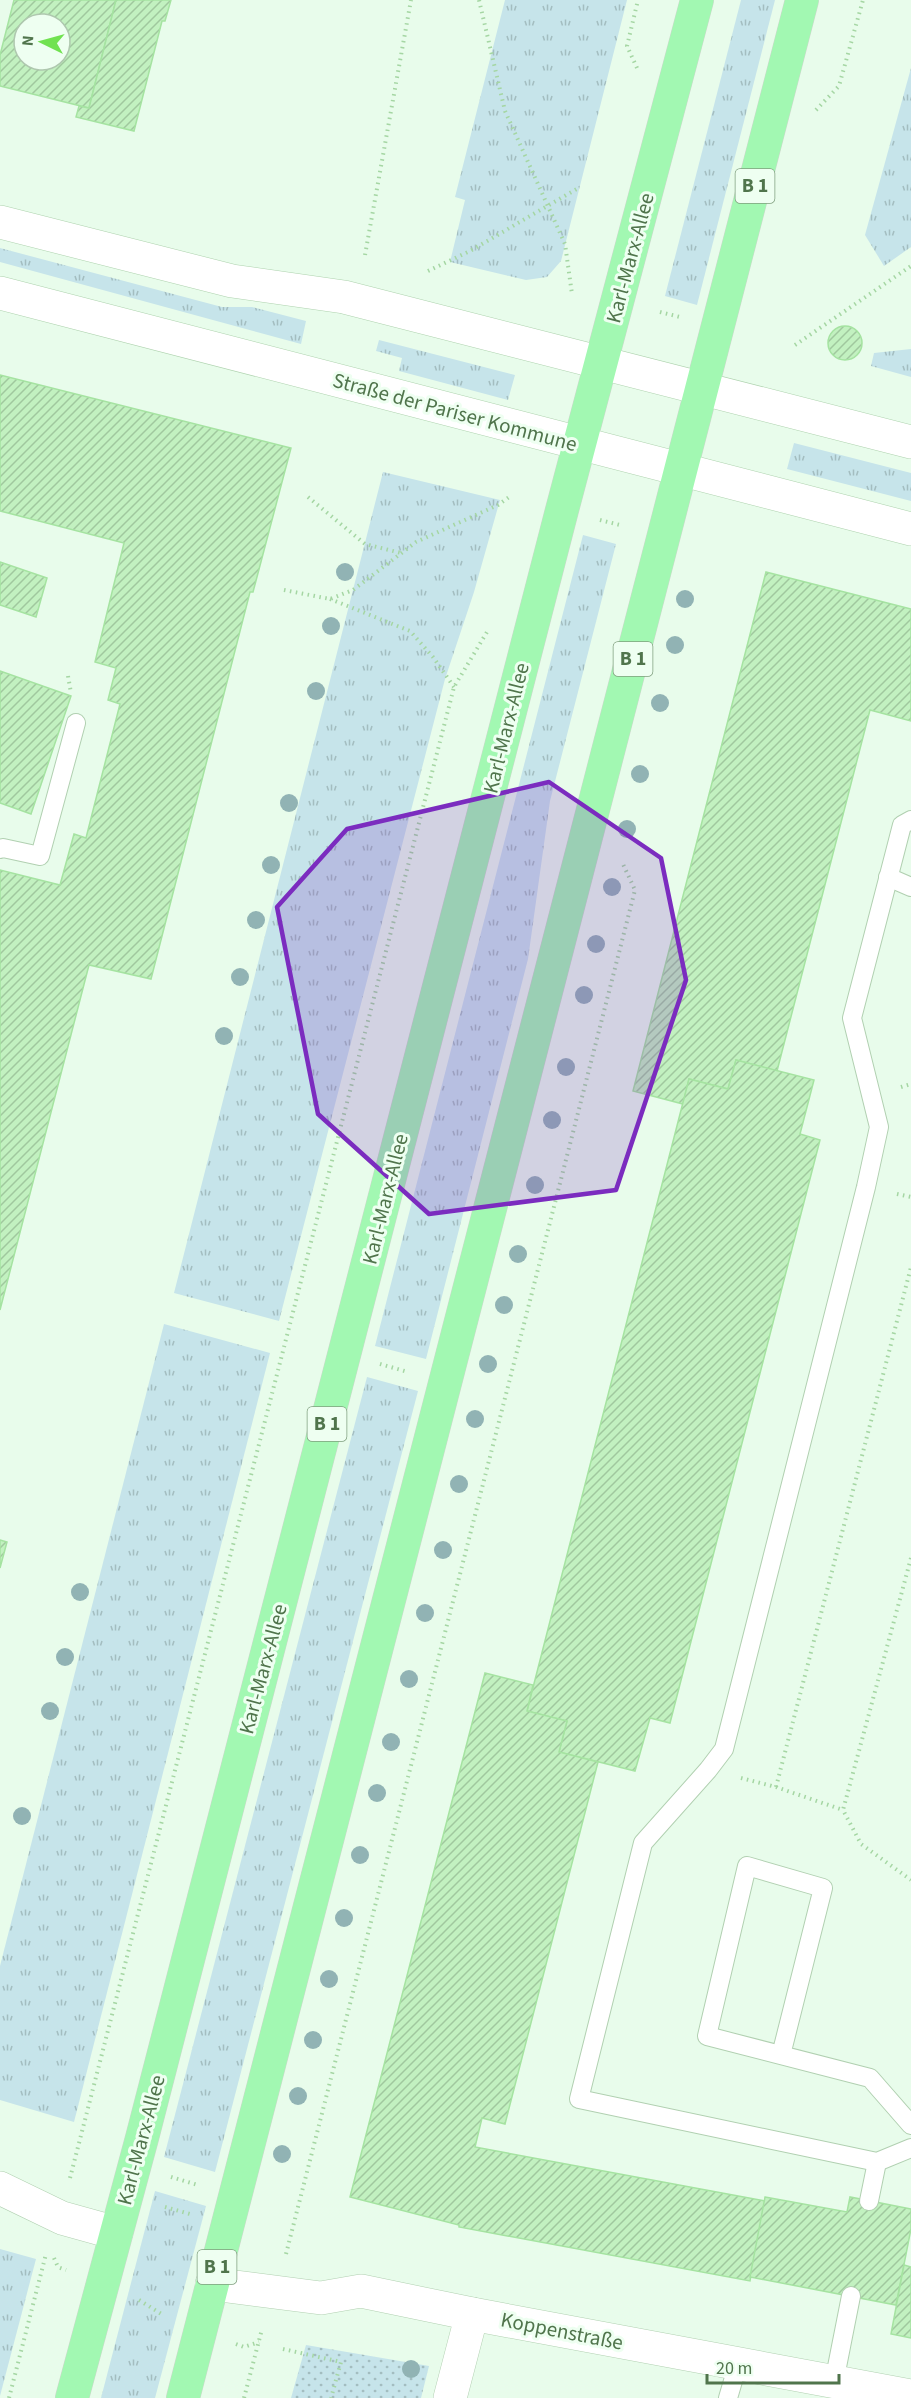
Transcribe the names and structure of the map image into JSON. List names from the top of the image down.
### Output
{
  "streets": {
    "main road": ["B 1", "Karl-Marx-Allee"],
    "street": ["Straße der Pariser Kommune", "Koppenstraße"]
  },
  "crossings": [
    ["B 1", "Straße der Pariser Kommune"],
    ["B 1", "Koppenstraße"],
    ["Karl-Marx-Allee", "Straße der Pariser Kommune"]
  ],
  "scale_bar": "20 m",
  "north": "left"
}
